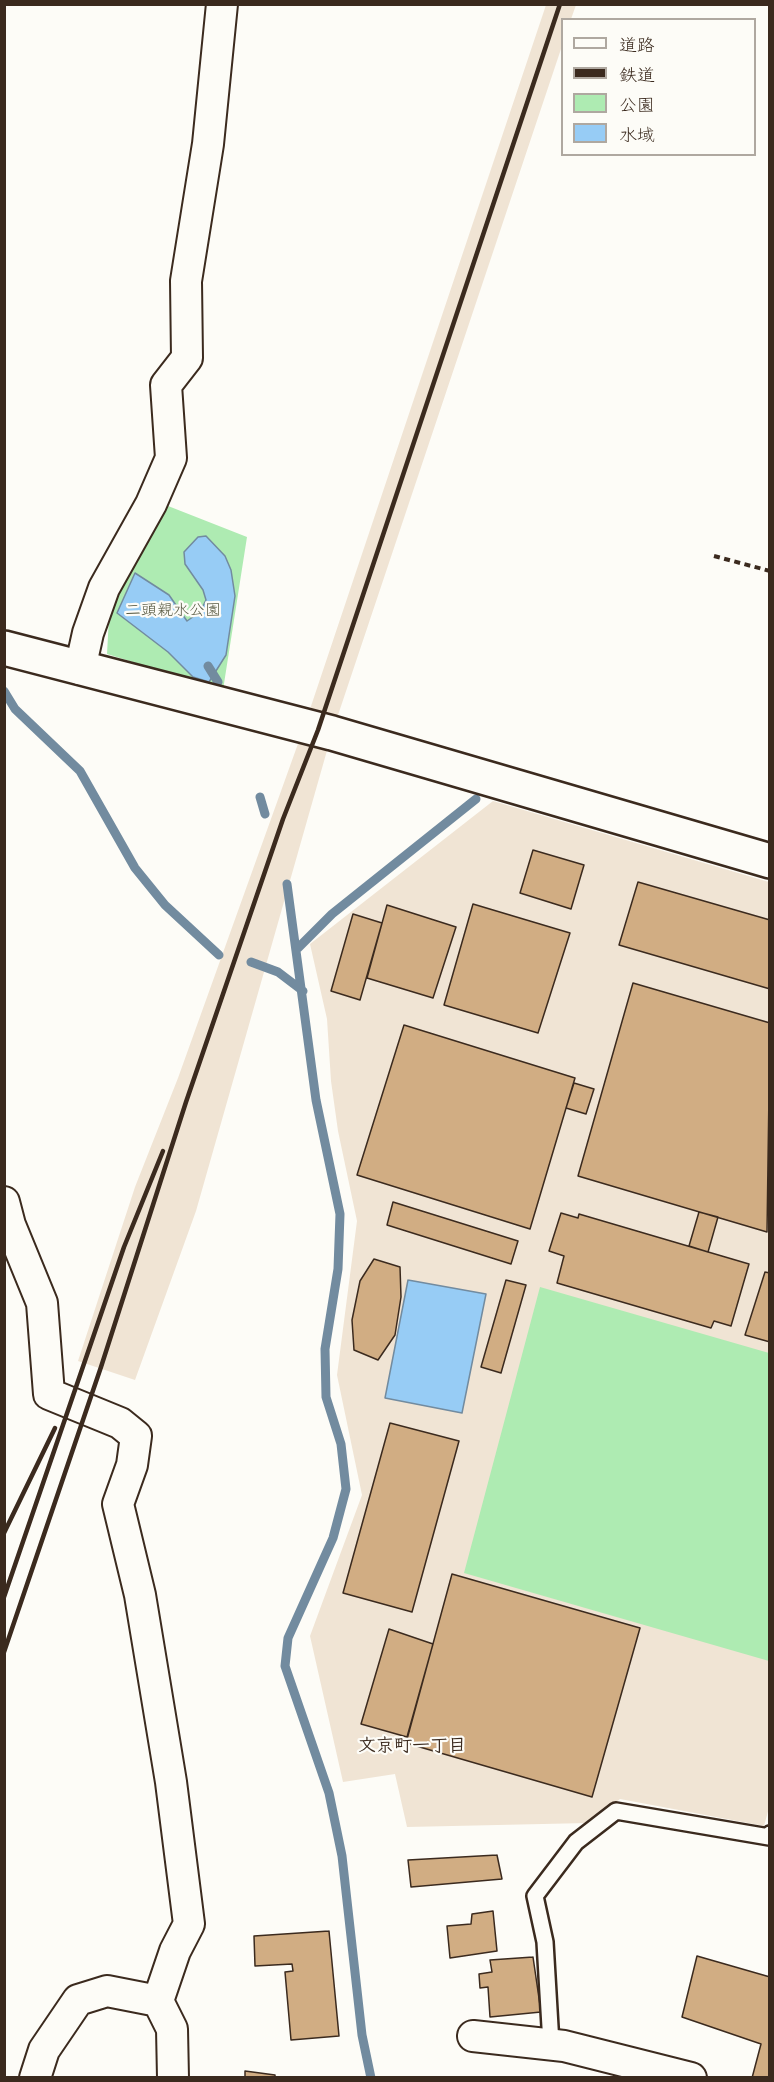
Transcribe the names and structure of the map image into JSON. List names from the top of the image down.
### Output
{
  "districts": ["文京町一丁目"],
  "parks": ["二頭親水公園"],
  "legend": [
    "道路",
    "鉄道",
    "公園",
    "水域"
  ]
}
